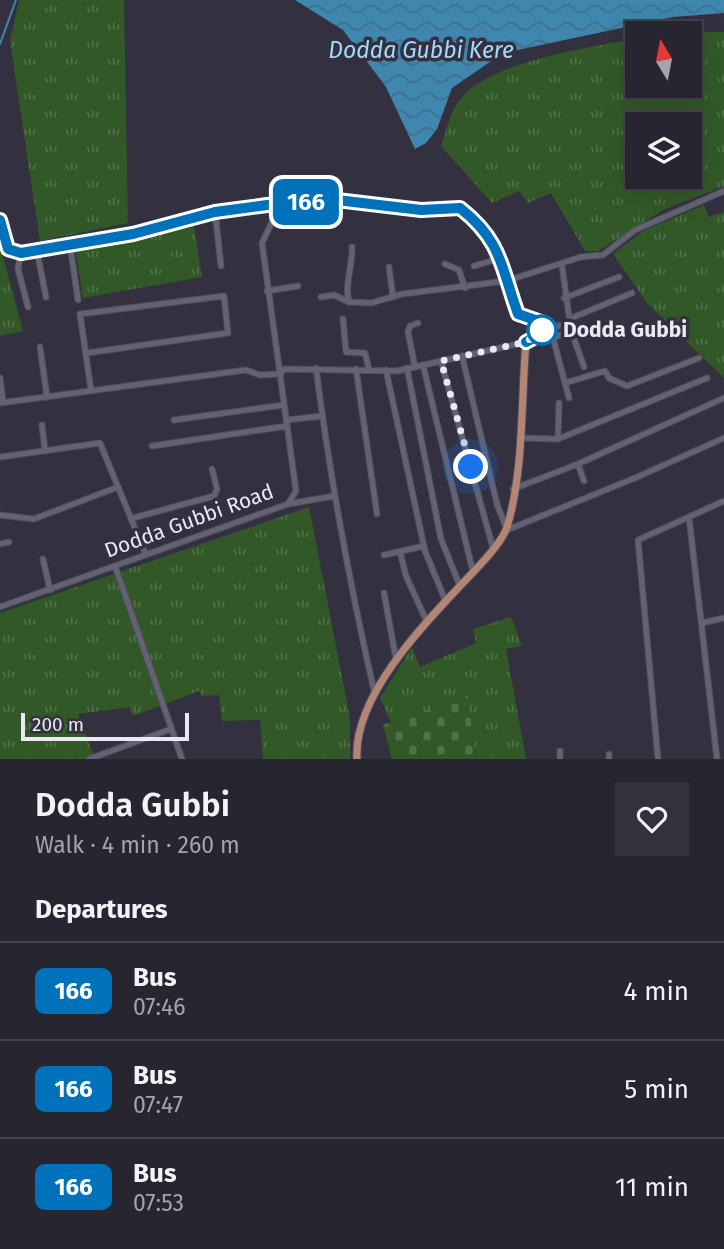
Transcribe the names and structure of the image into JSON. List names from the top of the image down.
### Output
{
  "streets": {
    "street": ["Dodda Gubbi Road"]
  },
  "water": ["Dodda Gubbi Kere"],
  "places": ["Dodda Gubbi"],
  "lines": ["bus line 166"],
  "scale_bar": "200 m",
  "north": "top",
  "page": {
    "on_map": "166",
    "scale": "200 m",
    "heading": [
      ["Dodda Gubbi", "Walk · 4 min · 260 m"],
      "Departures"
    ],
    "list": [
      {
        "mark": "166",
        "name": "Bus",
        "note": "07:46",
        "value": "4 min"
      },
      {
        "mark": "166",
        "name": "Bus",
        "note": "07:47",
        "value": "5 min"
      },
      {
        "mark": "166",
        "name": "Bus",
        "note": "07:53",
        "value": "11 min"
      }
    ]
  }
}
